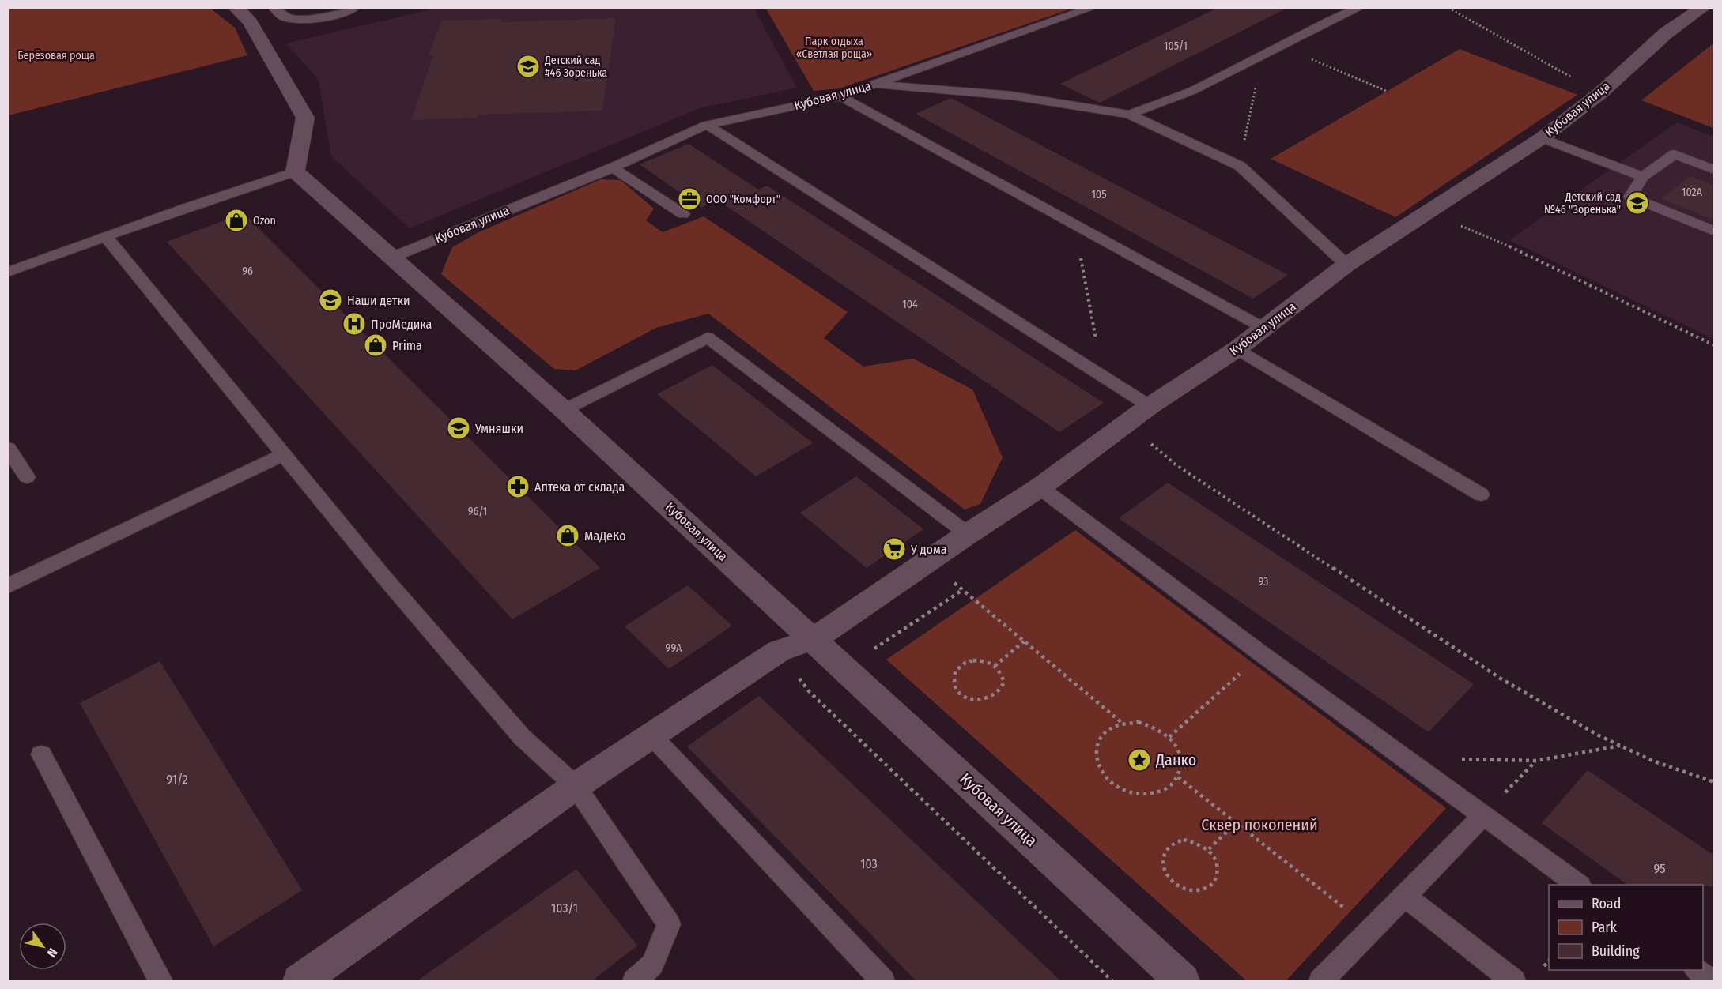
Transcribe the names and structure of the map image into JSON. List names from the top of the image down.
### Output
{
  "streets": {
    "street": ["Кубовая улица"]
  },
  "parks": ["Парк отдыха «Светлая роща»", "Берёзовая роща", "Сквер поколений"],
  "places": {
    "school or university": [
      "Детский сад #46 Зоренька",
      "Детский сад №46 \"Зоренька\"",
      "Наши детки",
      "Умняшки"
    ],
    "office": ["ООО \"Комфорт\""],
    "shop": ["Ozon", "Prima", "МаДеКо"],
    "hospital": ["ПроМедика"],
    "pharmacy": ["Аптека от склада"],
    "supermarket": ["У дома"],
    "place": ["Данко"]
  },
  "house_numbers": [
    "105/1",
    "102А",
    "105",
    "96",
    "104",
    "96/1",
    "93",
    "99А",
    "91/2",
    "103",
    "95",
    "103/1"
  ],
  "legend": ["Road", "Park", "Building"],
  "north": "bottom right"
}
